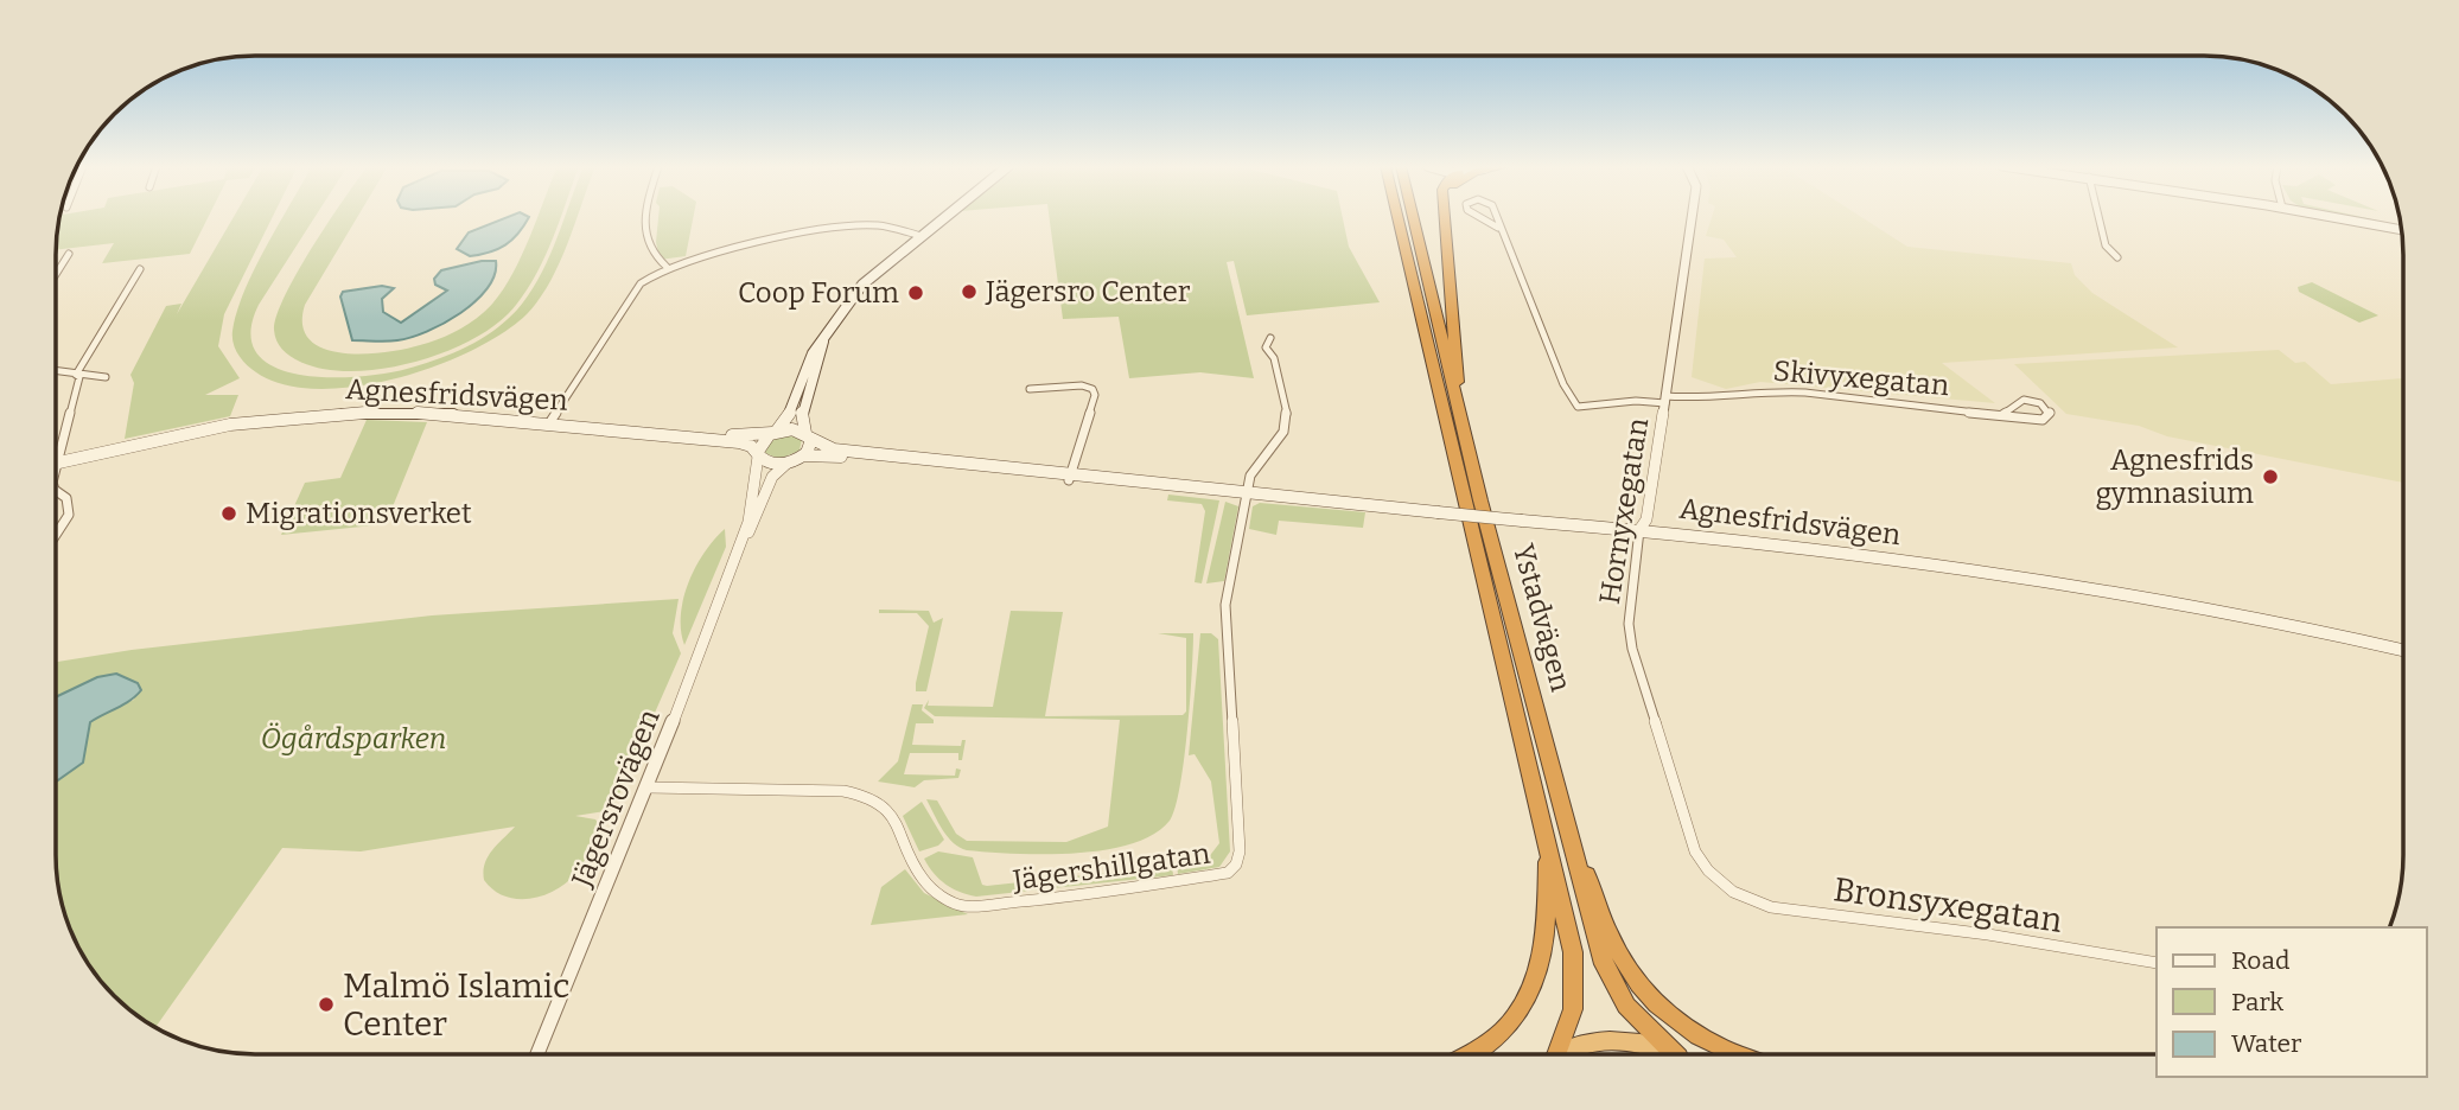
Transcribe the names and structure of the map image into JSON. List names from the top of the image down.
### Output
{
  "streets": {
    "highway": ["Ystadvägen"],
    "main road": ["Agnesfridsvägen"],
    "street": [
      "Skivyxegatan",
      "Hornyxegatan",
      "Jägersrovägen",
      "Jägershillgatan",
      "Bronsyxegatan"
    ]
  },
  "crossings": [
    ["Skivyxegatan", "Hornyxegatan"],
    ["Agnesfridsvägen", "Hornyxegatan"],
    ["Agnesfridsvägen", "Jägersrovägen"],
    ["Agnesfridsvägen", "Jägershillgatan"],
    ["Hornyxegatan", "Bronsyxegatan"],
    ["Jägersrovägen", "Jägershillgatan"]
  ],
  "parks": ["Ögårdsparken"],
  "places": [
    "Jägersro Center",
    "Coop Forum",
    "Agnesfrids gymnasium",
    "Migrationsverket",
    "Malmö Islamic Center"
  ],
  "legend": ["Road", "Park", "Water"]
}
